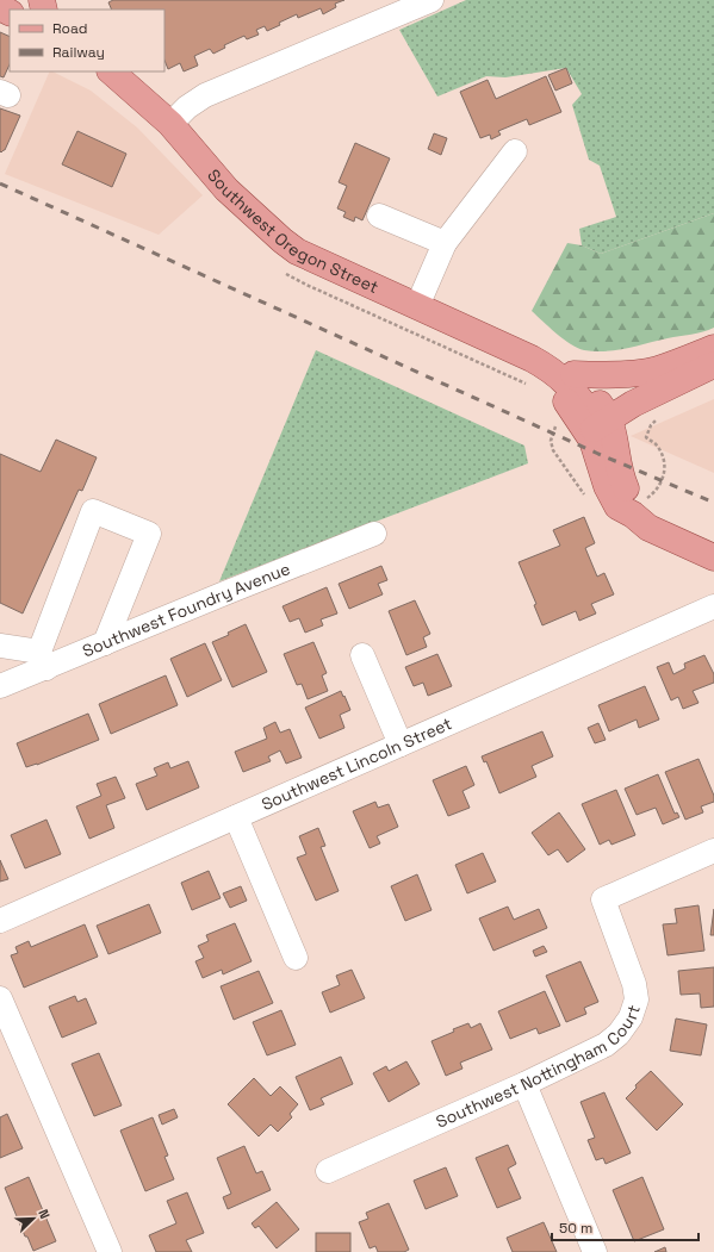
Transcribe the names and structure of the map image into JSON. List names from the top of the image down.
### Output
{
  "streets": {
    "main road": ["Southwest Oregon Street"],
    "street": ["Southwest Foundry Avenue", "Southwest Lincoln Street", "Southwest Nottingham Court"]
  },
  "legend": ["Road", "Railway"],
  "scale_bar": "50 m",
  "north": "top right"
}
